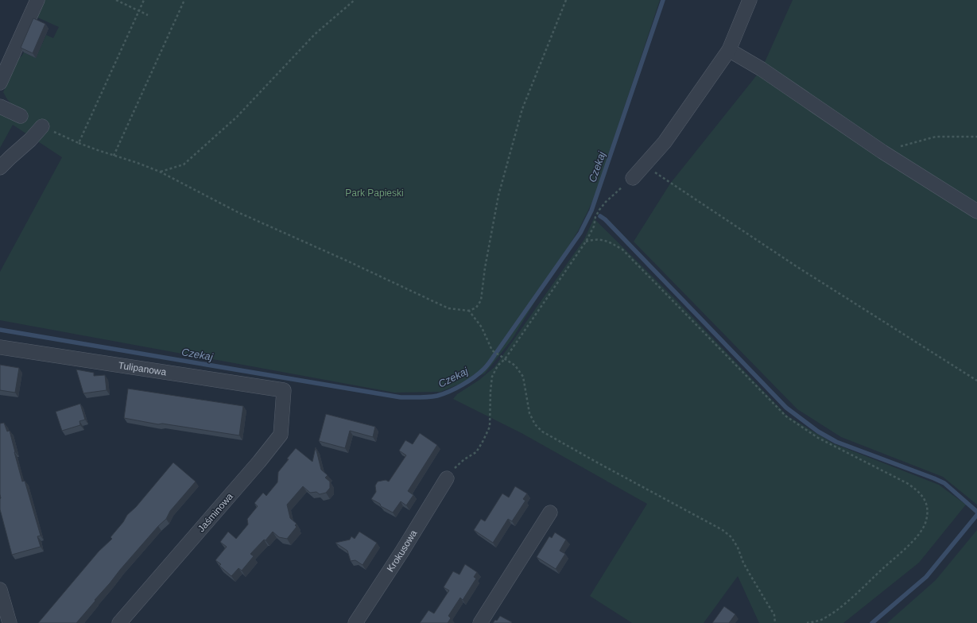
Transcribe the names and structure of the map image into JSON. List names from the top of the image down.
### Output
{
  "streets": {
    "street": ["Tulipanowa", "Jaśminowa", "Krokusowa"]
  },
  "crossings": [
    ["Tulipanowa", "Jaśminowa"]
  ],
  "water": ["Czekaj"],
  "parks": ["Park Papieski"]
}
